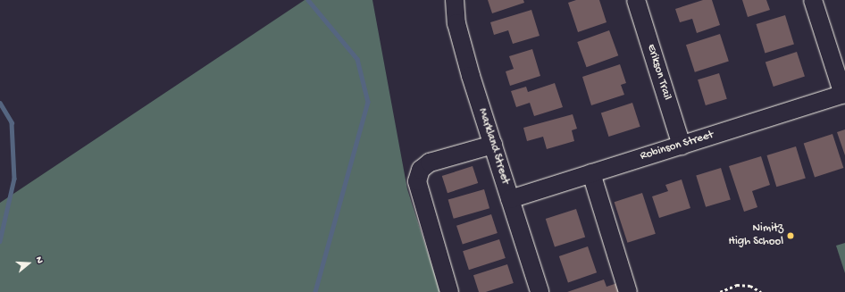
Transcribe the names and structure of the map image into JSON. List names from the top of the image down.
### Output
{
  "streets": {
    "street": ["Erikson Trail", "Markland Street", "Robinson Street"]
  },
  "crossings": [
    ["Erikson Trail", "Robinson Street"],
    ["Markland Street", "Robinson Street"]
  ],
  "places": ["Nimitz High School"],
  "north": "right"
}
